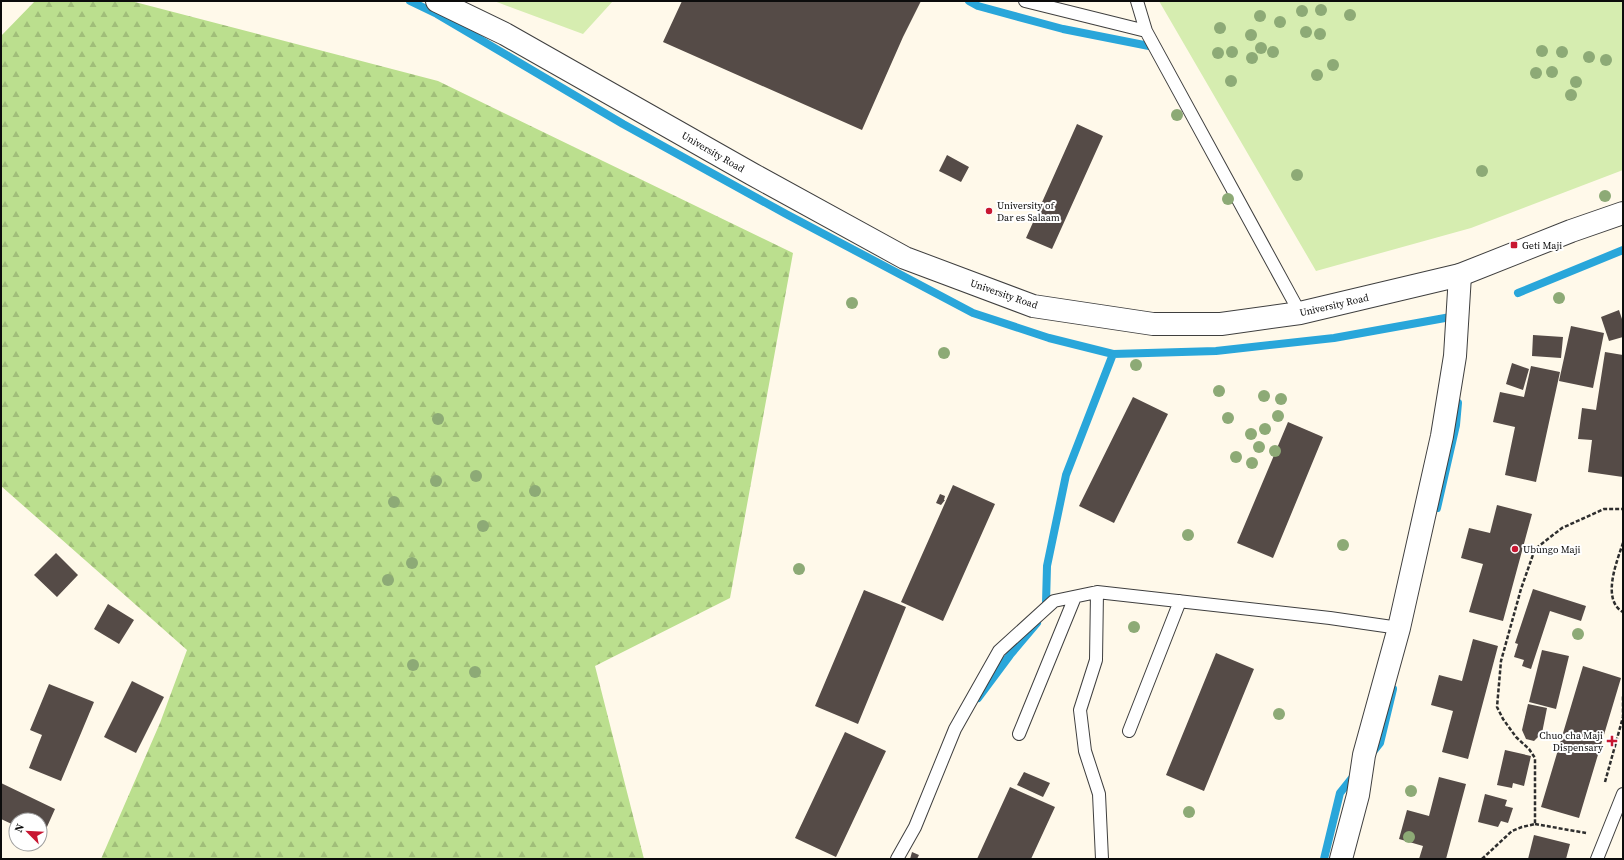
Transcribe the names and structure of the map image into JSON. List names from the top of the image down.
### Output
{
  "streets": {
    "street": ["University Road"]
  },
  "places": {
    "other": ["University of Dar es Salaam", "Ubungo Maji"],
    "transit": ["Geti Maji"],
    "health": ["Chuo cha Maji Dispensary"]
  },
  "north": "top left"
}
